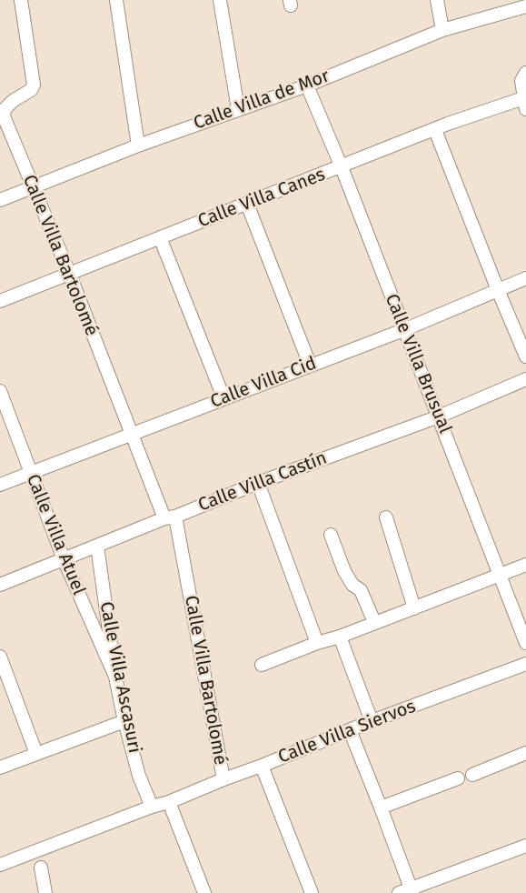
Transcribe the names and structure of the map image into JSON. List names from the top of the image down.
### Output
{
  "streets": {
    "street": [
      "Calle Villa de Mor",
      "Calle Villa Canes",
      "Calle Villa Bartolomé",
      "Calle Villa Brusual",
      "Calle Villa Cid",
      "Calle Villa Castín",
      "Calle Villa Atuel",
      "Calle Villa Ascasuri",
      "Calle Villa Siervos"
    ]
  },
  "crossings": [
    ["Calle Villa de Mor", "Calle Villa Bartolomé"],
    ["Calle Villa de Mor", "Calle Villa Brusual"],
    ["Calle Villa Canes", "Calle Villa Bartolomé"],
    ["Calle Villa Canes", "Calle Villa Brusual"],
    ["Calle Villa Bartolomé", "Calle Villa Cid"],
    ["Calle Villa Bartolomé", "Calle Villa Castín"],
    ["Calle Villa Bartolomé", "Calle Villa Siervos"],
    ["Calle Villa Brusual", "Calle Villa Cid"],
    ["Calle Villa Brusual", "Calle Villa Castín"],
    ["Calle Villa Cid", "Calle Villa Atuel"],
    ["Calle Villa Castín", "Calle Villa Atuel"],
    ["Calle Villa Castín", "Calle Villa Ascasuri"],
    ["Calle Villa Atuel", "Calle Villa Ascasuri"],
    ["Calle Villa Ascasuri", "Calle Villa Siervos"]
  ]
}
